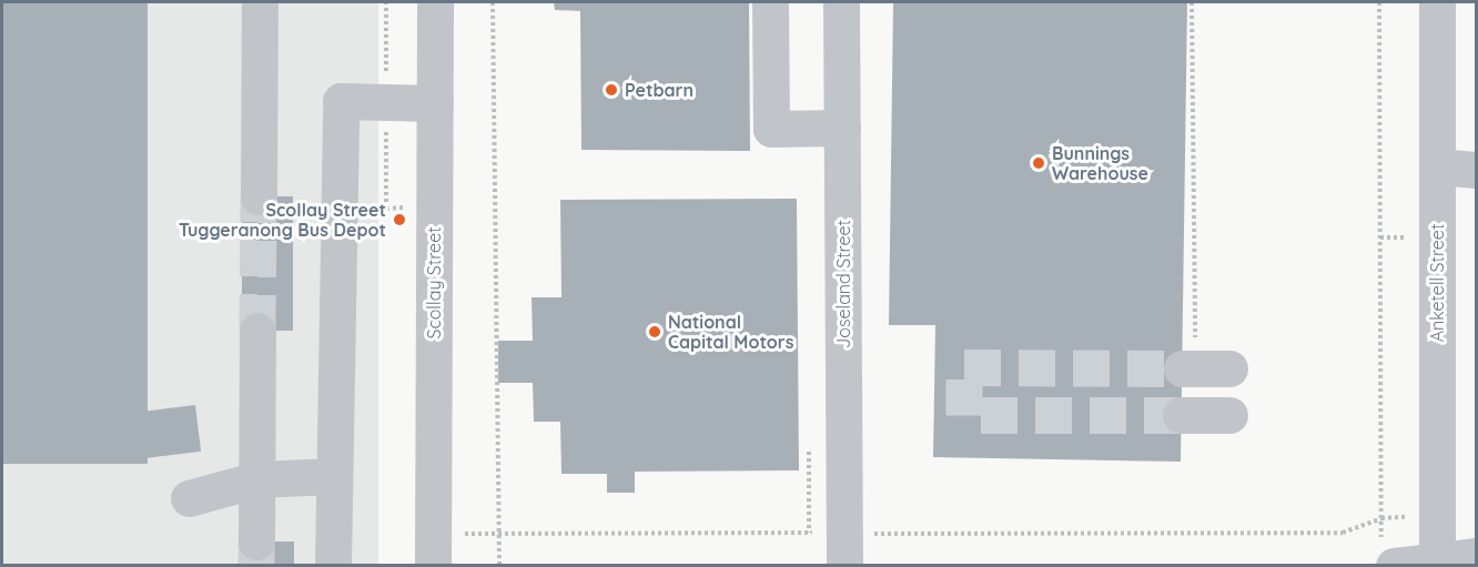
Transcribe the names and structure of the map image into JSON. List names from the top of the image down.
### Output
{
  "streets": {
    "street": ["Scollay Street", "Anketell Street", "Joseland Street"]
  },
  "places": [
    "Petbarn",
    "Bunnings Warehouse",
    "Scollay Street Tuggeranong Bus Depot",
    "National Capital Motors"
  ]
}
